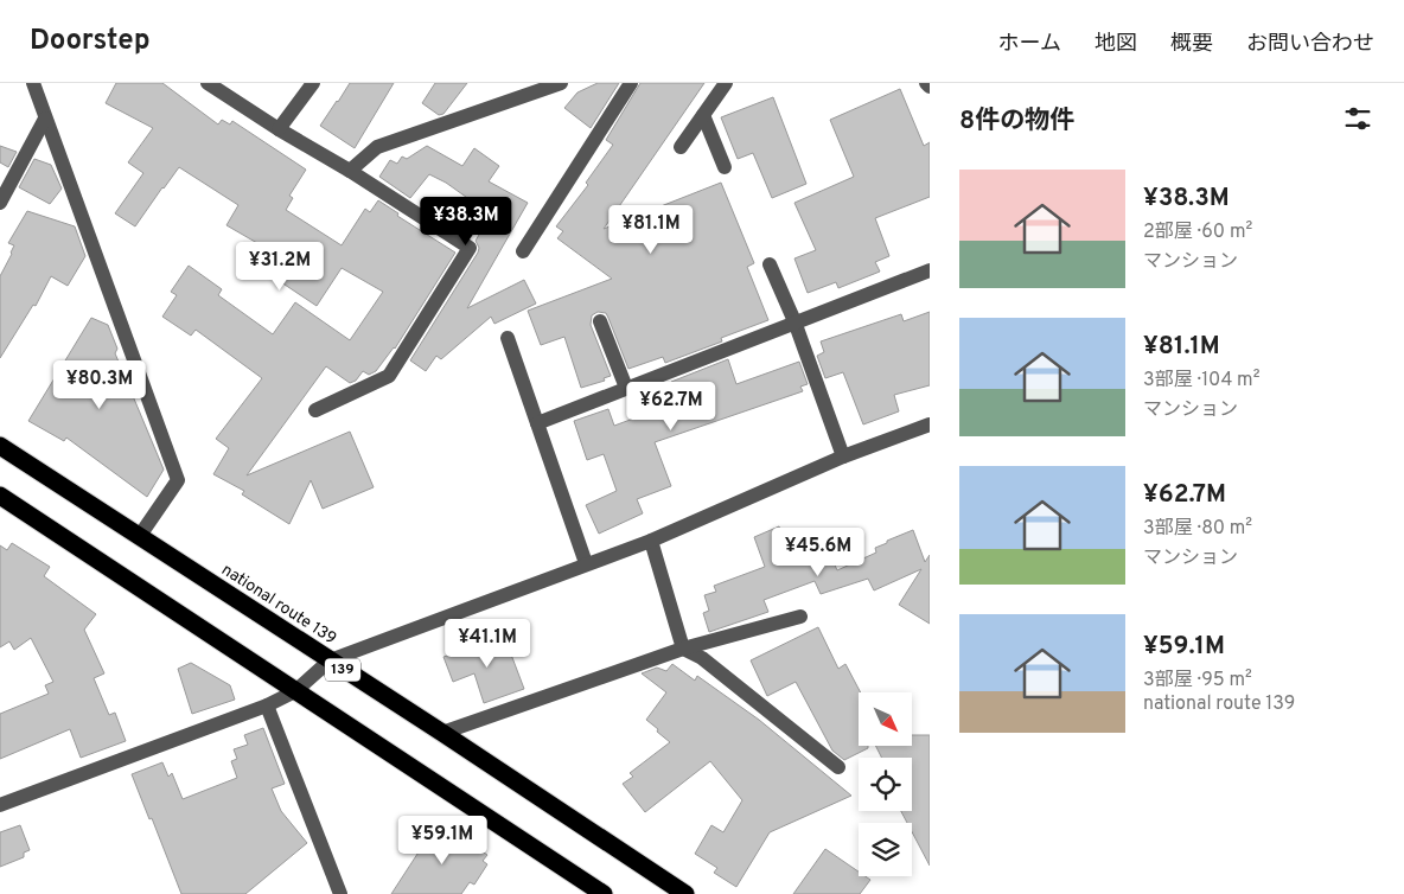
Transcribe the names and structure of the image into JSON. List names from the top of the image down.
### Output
{
  "streets": {
    "highway": ["national route 139", "139"]
  },
  "north": "bottom right",
  "page": {
    "header": "Doorstep",
    "nav": [
      "ホーム",
      "地図",
      "概要",
      "お問い合わせ"
    ],
    "heading": "8件の物件",
    "list": [
      {
        "name": "¥38.3M",
        "note": "2部屋 · 60 m² · マンション"
      },
      {
        "name": "¥81.1M",
        "note": "3部屋 · 104 m² · マンション"
      },
      {
        "name": "¥62.7M",
        "note": "3部屋 · 80 m² · マンション"
      },
      {
        "name": "¥59.1M",
        "note": "3部屋 · 95 m² · national route 139"
      }
    ],
    "price": [
      "¥38.3M",
      "¥81.1M",
      "¥31.2M",
      "¥80.3M",
      "¥62.7M",
      "¥45.6M",
      "¥41.1M",
      "¥59.1M"
    ]
  }
}
